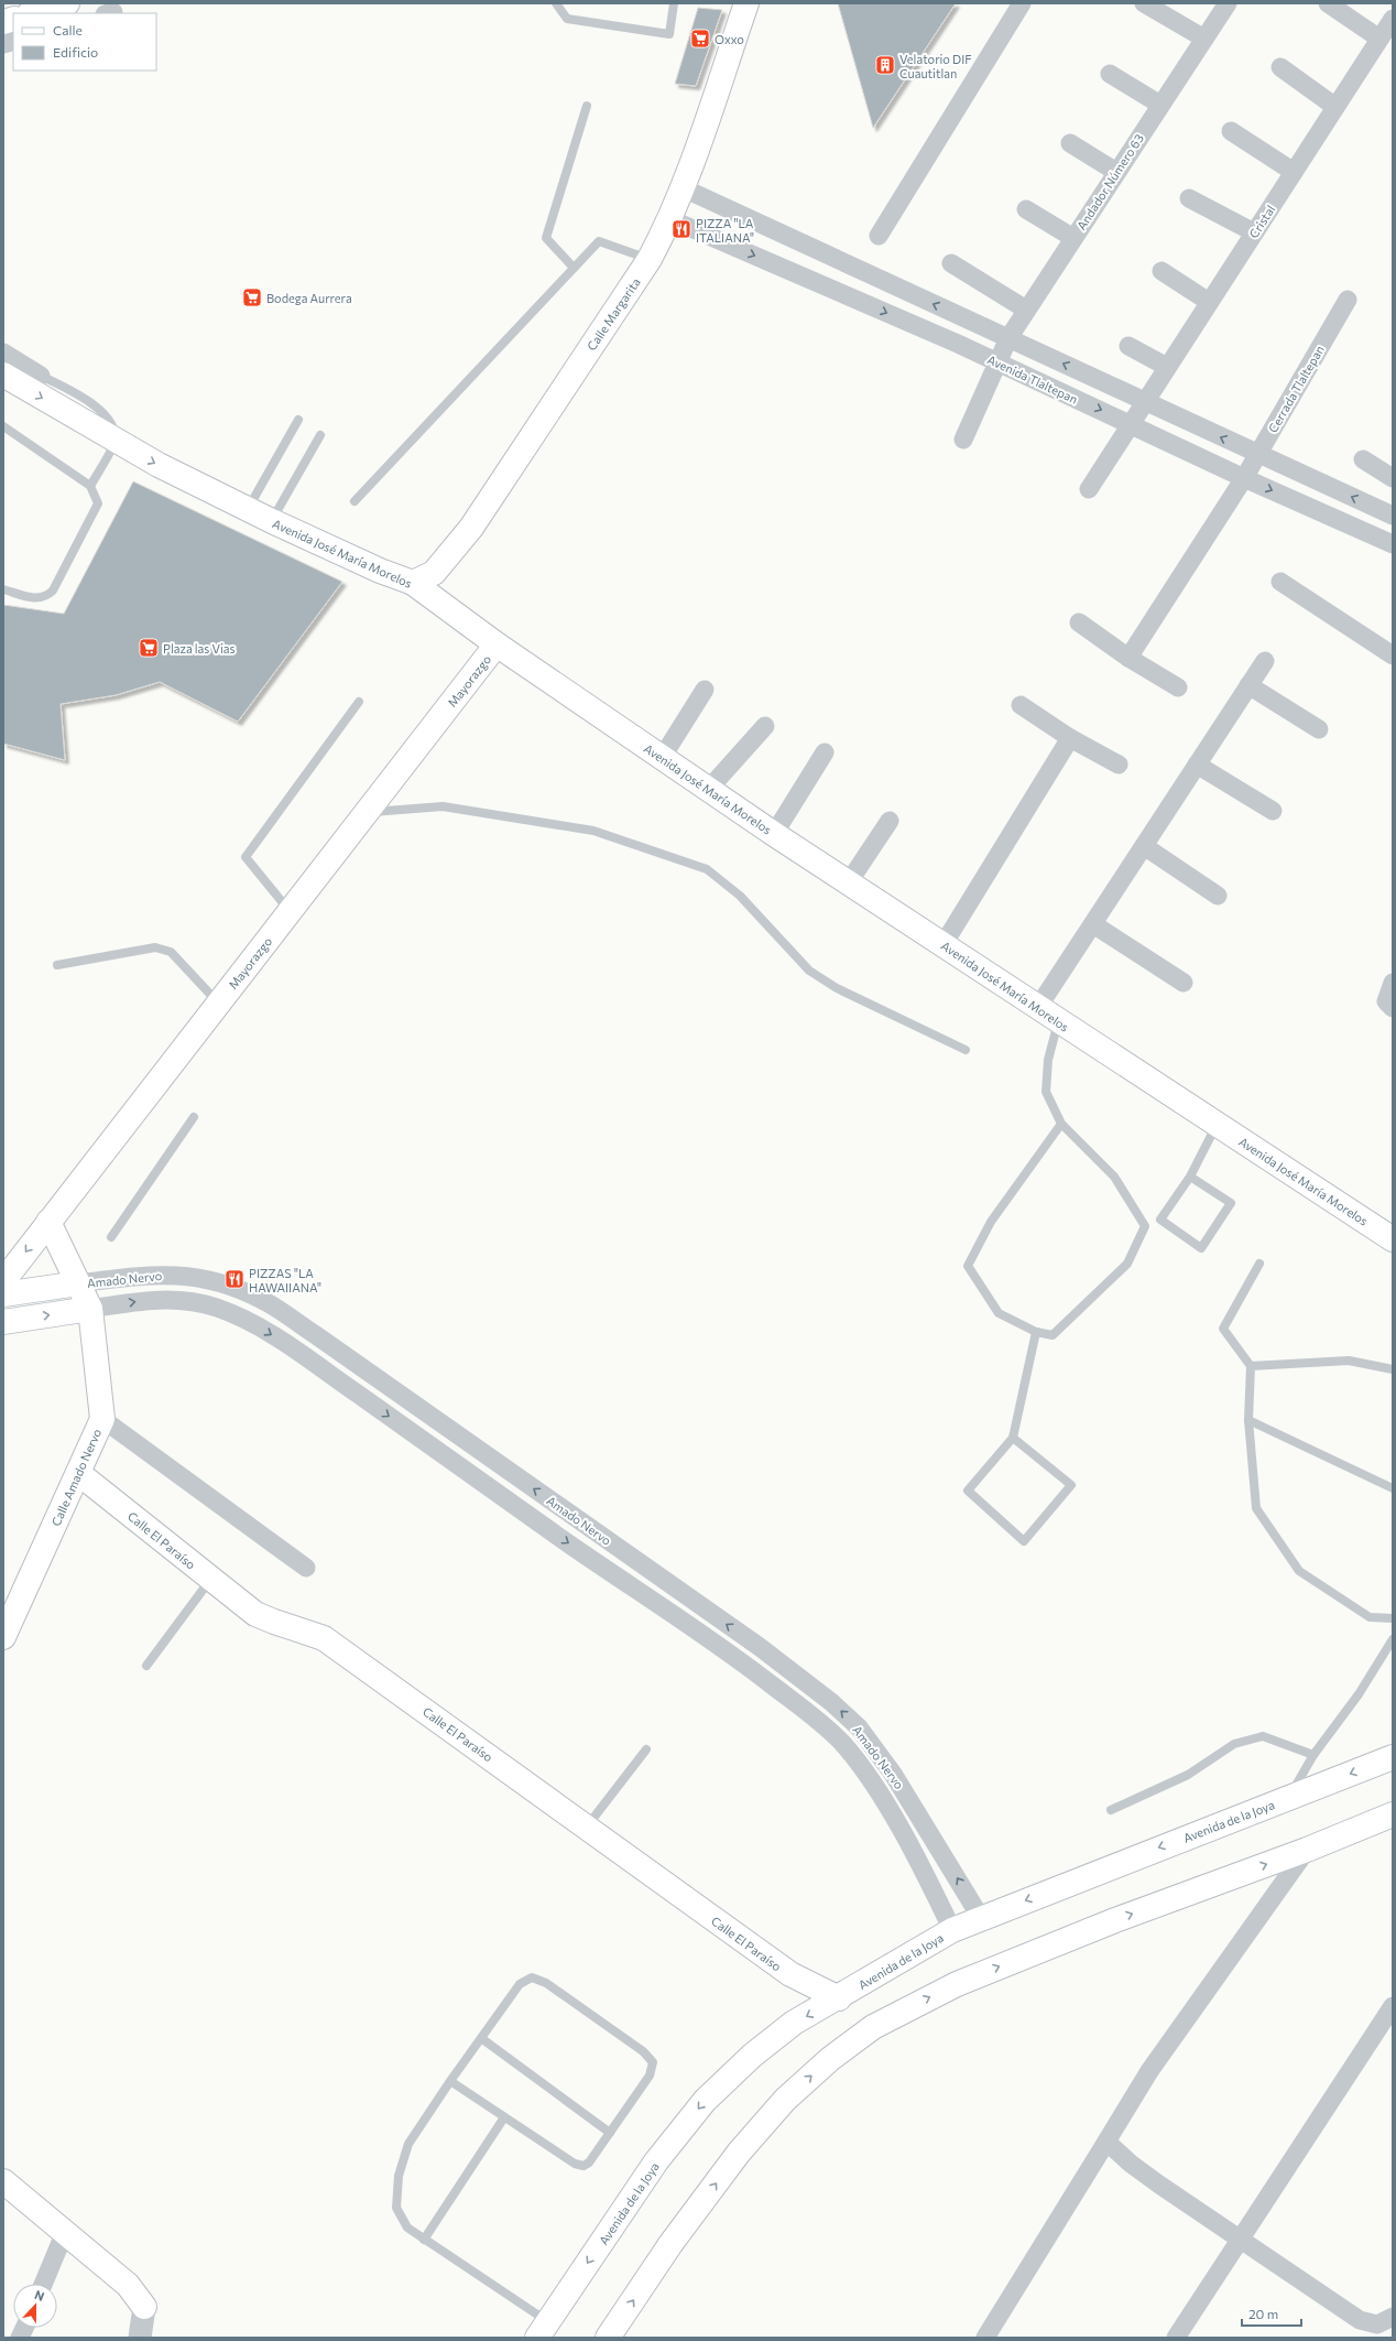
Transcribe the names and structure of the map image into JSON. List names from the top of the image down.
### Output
{
  "streets": {
    "main road": [
      "Calle Margarita",
      "Avenida José María Morelos",
      "Mayorazgo",
      "Calle Amado Nervo",
      "Calle El Paraíso",
      "Avenida de la Joya"
    ],
    "street": [
      "Andador Número 63",
      "Cristal",
      "Avenida Tlaltepan",
      "Cerrada Tlaltepan",
      "Amado Nervo"
    ]
  },
  "crossings": [
    ["Andador Número 63", "Avenida Tlaltepan"],
    ["Cristal", "Avenida Tlaltepan"],
    ["Calle Margarita", "Avenida Tlaltepan"],
    ["Calle Margarita", "Avenida José María Morelos"],
    ["Avenida Tlaltepan", "Cerrada Tlaltepan"],
    ["Avenida José María Morelos", "Mayorazgo"],
    ["Mayorazgo", "Calle Amado Nervo"],
    ["Amado Nervo", "Calle Amado Nervo"],
    ["Amado Nervo", "Avenida de la Joya"],
    ["Calle Amado Nervo", "Calle El Paraíso"],
    ["Calle El Paraíso", "Avenida de la Joya"]
  ],
  "places": {
    "supermarket": ["Oxxo", "Bodega Aurrera", "Plaza las Vias"],
    "building": ["Velatorio DIF Cuautitlan"],
    "restaurant": ["PIZZA \"LA ITALIANA\"", "PIZZAS \"LA HAWAIIANA\""]
  },
  "legend": ["Calle", "Edificio"],
  "scale_bar": "20 m",
  "north": "top"
}
